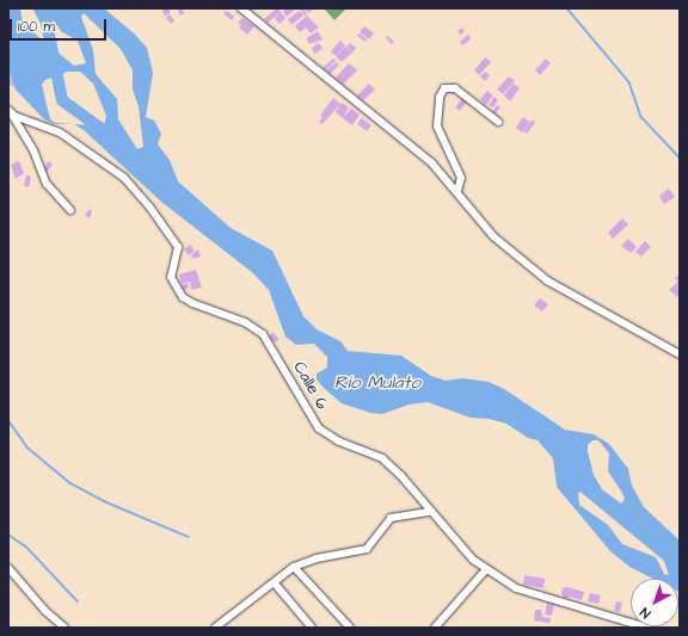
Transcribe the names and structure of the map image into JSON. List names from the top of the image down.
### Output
{
  "streets": {
    "street": ["Calle 6"]
  },
  "water": ["Río Mulato"],
  "scale_bar": "100 m",
  "north": "bottom left"
}
